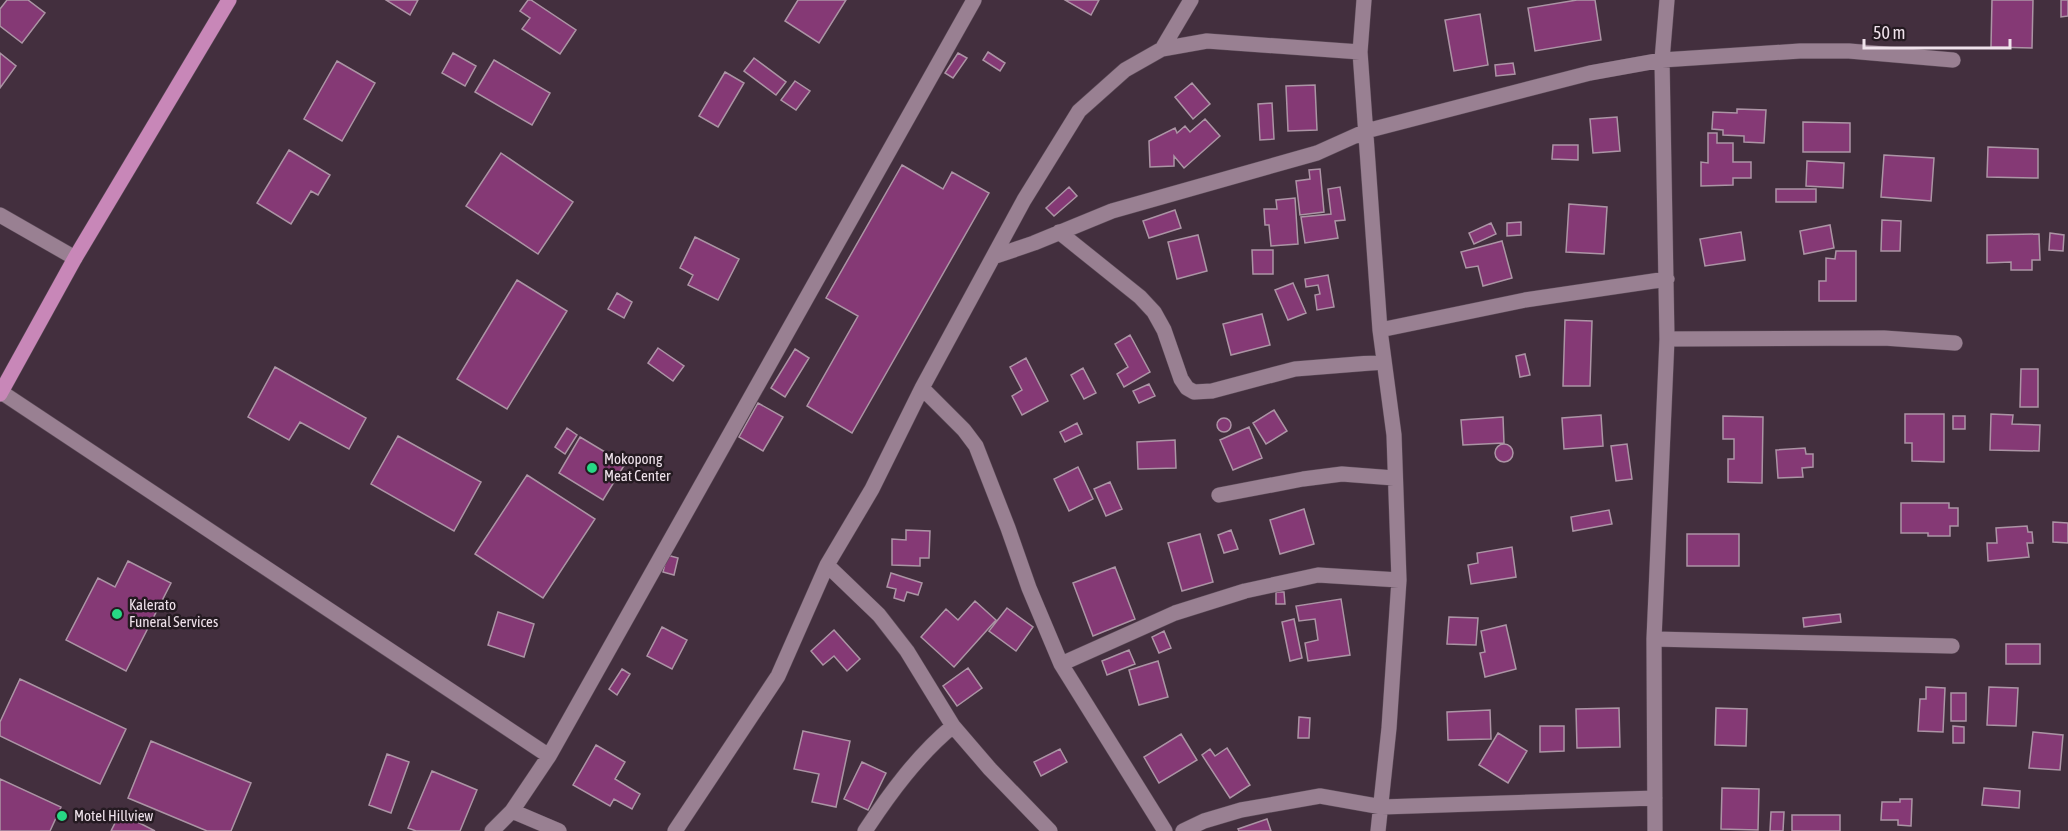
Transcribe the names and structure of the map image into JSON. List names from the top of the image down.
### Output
{
  "places": ["Mokopong Meat Center", "Kalerato Funeral Services", "Motel Hillview"],
  "scale_bar": "50 m"
}
